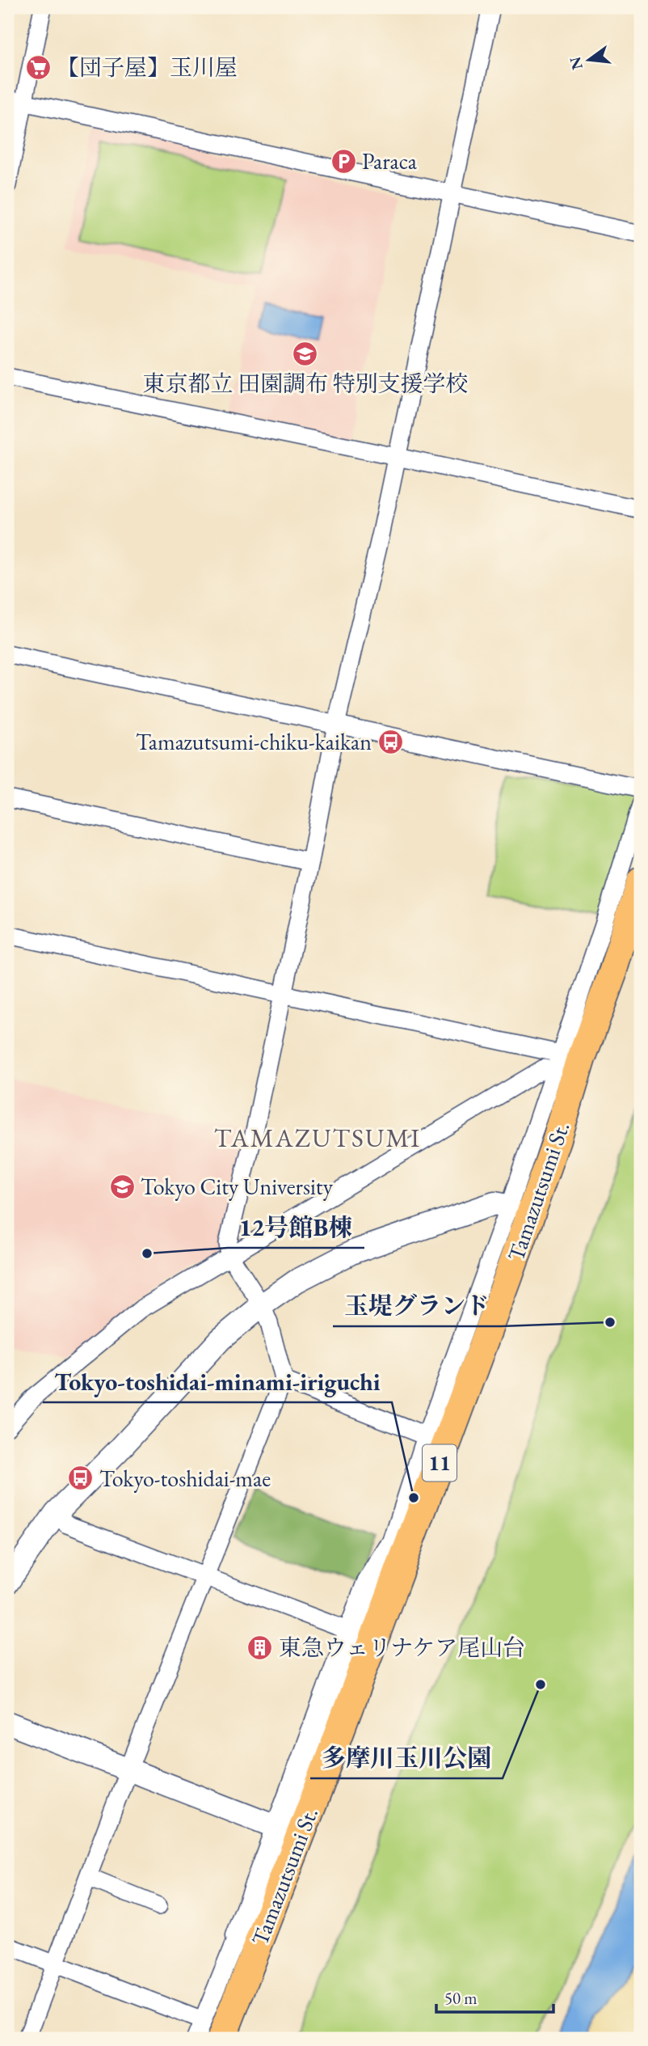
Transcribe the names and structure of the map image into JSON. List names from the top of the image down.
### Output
{
  "streets": {
    "main road": ["Tamazutsumi St.", "11"]
  },
  "districts": ["TAMAZUTSUMI"],
  "places": {
    "supermarket": ["【団子屋】玉川屋"],
    "parking": ["Paraca"],
    "school or university": ["東京都立 田園調布 特別支援学校", "Tokyo City University"],
    "bus stop": ["Tamazutsumi-chiku-kaikan", "Tokyo-toshidai-mae"],
    "other": [
      "12号館B棟",
      "玉堤グランド",
      "Tokyo-toshidai-minami-iriguchi",
      "多摩川玉川公園"
    ],
    "building": ["東急ウェリナケア尾山台"]
  },
  "scale_bar": "50 m",
  "north": "left"
}
